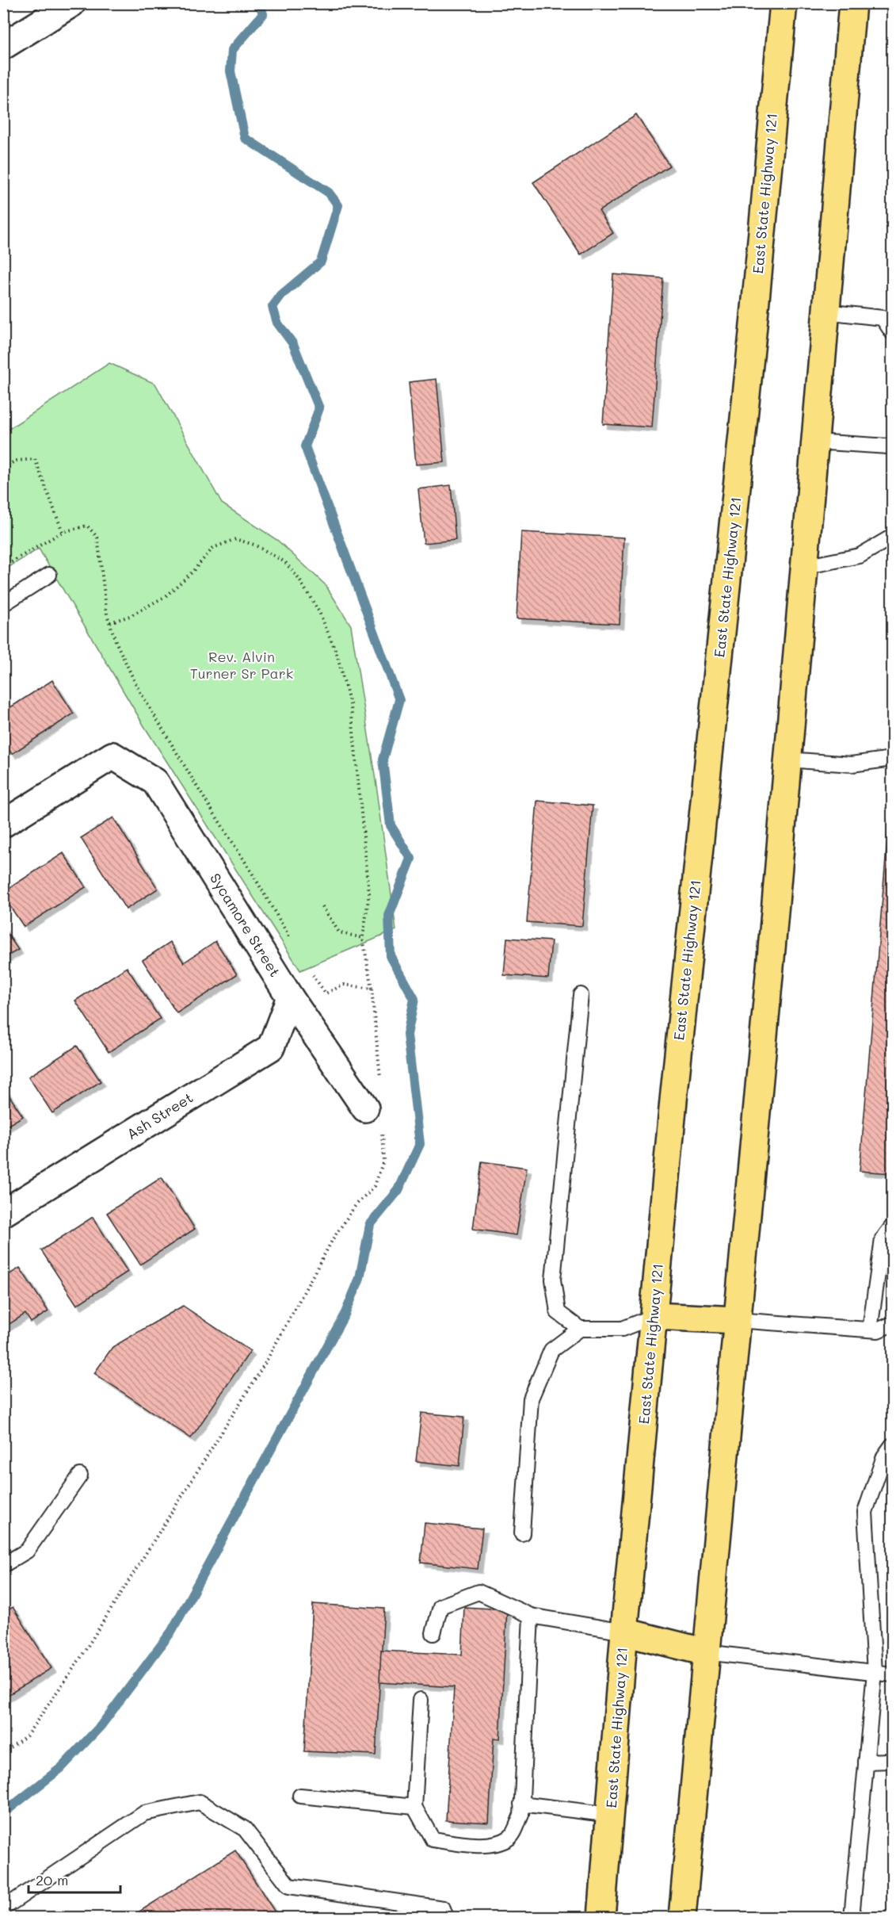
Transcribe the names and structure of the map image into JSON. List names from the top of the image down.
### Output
{
  "streets": {
    "main road": ["East State Highway 121"],
    "street": ["Sycamore Street", "Ash Street"]
  },
  "crossings": [
    ["Sycamore Street", "Ash Street"]
  ],
  "parks": ["Rev. Alvin Turner Sr Park"],
  "scale_bar": "20 m"
}
